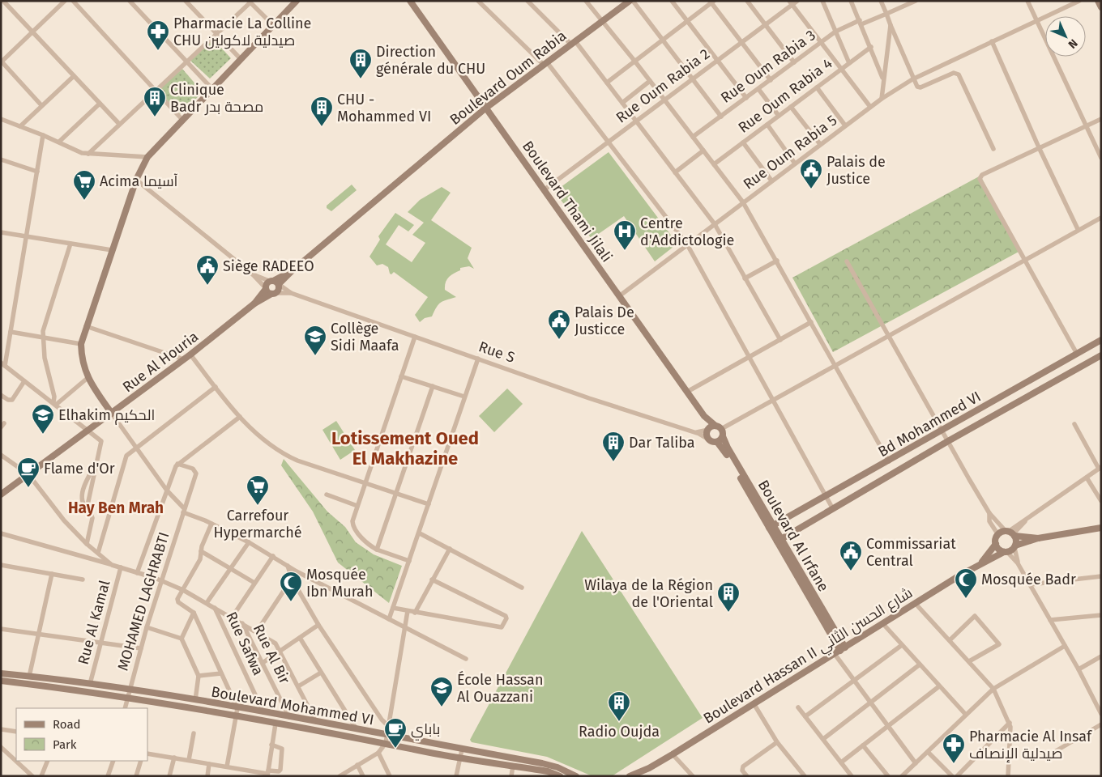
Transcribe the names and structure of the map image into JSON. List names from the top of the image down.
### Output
{
  "streets": {
    "street": [
      "Rue Oum Rabia 3",
      "Boulevard Oum Rabia",
      "Rue Oum Rabia 2",
      "Rue Oum Rabia 4",
      "Rue Oum Rabia 5",
      "Boulevard Thami Jilali",
      "Rue S",
      "Rue Al Houria",
      "Bd Mohammed VI",
      "Boulevard Al Irfane",
      "MOHAMED LAGHRABTI",
      "Rue Al Kamal",
      "Rue Safwa",
      "Rue Al Bir",
      "Boulevard Hassan II شارع الحسن الثاني",
      "Boulevard Mohammed VI"
    ]
  },
  "crossings": [
    ["Boulevard Oum Rabia", "Boulevard Thami Jilali"],
    ["Boulevard Oum Rabia", "Rue S"],
    ["Boulevard Oum Rabia", "Rue Al Houria"],
    ["Rue Oum Rabia 2", "Boulevard Thami Jilali"],
    ["Rue Oum Rabia 5", "Boulevard Thami Jilali"],
    ["Rue S", "Rue Al Houria"],
    ["Rue S", "Boulevard Al Irfane"],
    ["Bd Mohammed VI", "Boulevard Al Irfane"],
    ["Boulevard Al Irfane", "Boulevard Hassan II شارع الحسن الثاني"],
    ["MOHAMED LAGHRABTI", "Boulevard Mohammed VI"],
    ["Rue Al Kamal", "Boulevard Mohammed VI"],
    ["Rue Safwa", "Boulevard Mohammed VI"],
    ["Rue Al Bir", "Boulevard Mohammed VI"]
  ],
  "districts": ["Lotissement Oued El Makhazine", "Hay Ben Mrah"],
  "places": {
    "pharmacy": ["Pharmacie La Colline CHU صيدلية لاكولين", "Pharmacie Al Insaf صيدلية الإنصاف"],
    "building": [
      "Direction générale du CHU",
      "Clinique Badr مصحة بدر",
      "CHU - Mohammed VI",
      "Dar Taliba",
      "Wilaya de la Région de l'Oriental",
      "Radio Oujda"
    ],
    "public building": [
      "Palais de Justice",
      "Siège RADEEO",
      "Palais De Justicce",
      "Commissariat Central"
    ],
    "supermarket": ["Acima آسيما", "Carrefour Hypermarché"],
    "hospital": ["Centre d'Addictologie"],
    "school or university": ["Collège Sidi Maafa", "Elhakim الحكيم", "École Hassan Al Ouazzani"],
    "cafe": ["Flame d'Or", "باباي"],
    "mosque": ["Mosquée Badr", "Mosquée Ibn Murah"]
  },
  "legend": ["Road", "Park"],
  "north": "bottom right"
}
